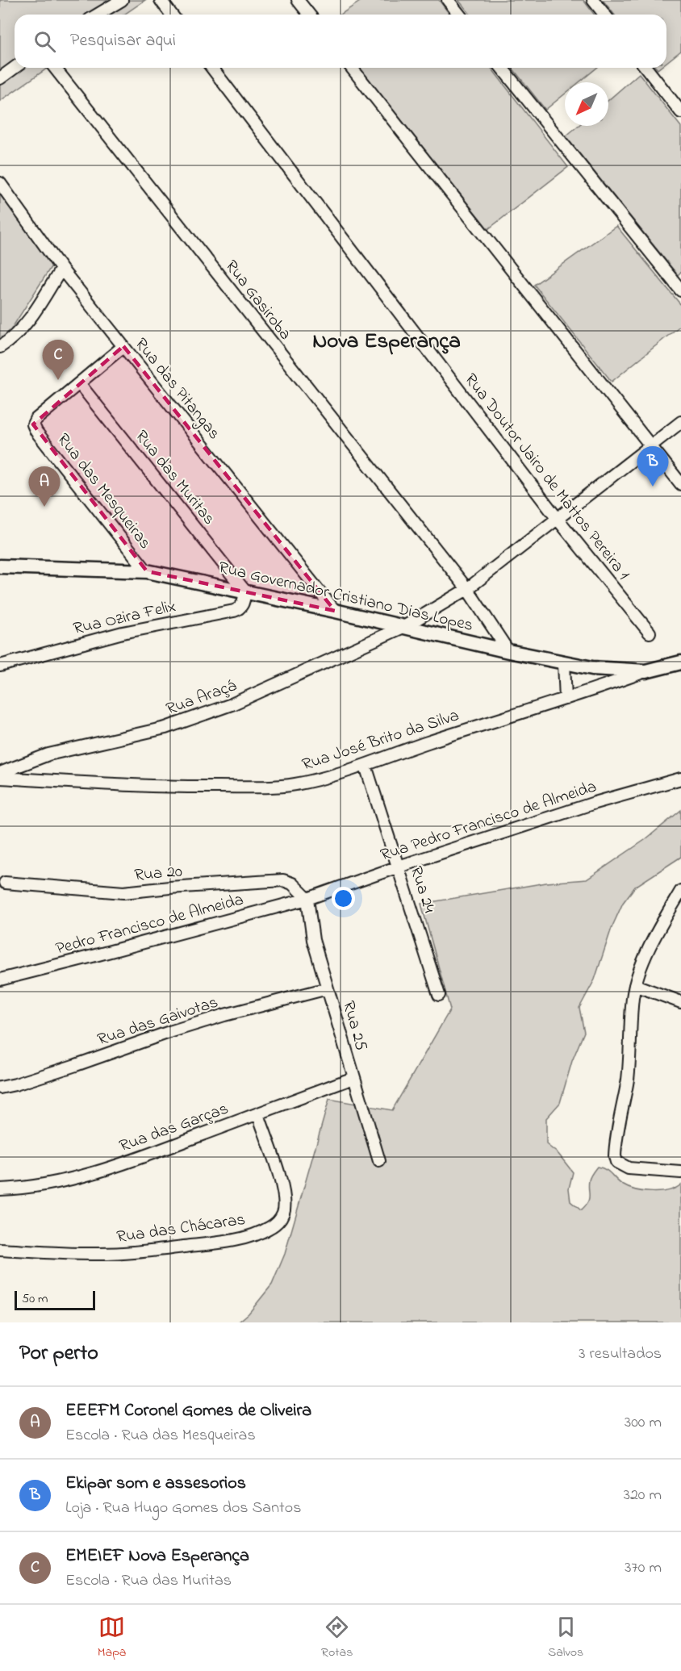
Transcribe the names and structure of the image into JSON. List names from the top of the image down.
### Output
{
  "streets": {
    "street": [
      "Rua Gasiroba",
      "Rua das Pitangas",
      "Rua Doutor Jairo de Mattos Pereira 1",
      "Rua das Muritas",
      "Rua das Mesqueiras",
      "Rua Governador Cristiano Dias Lopes",
      "Rua Ozira Felix",
      "Rua Araçá",
      "Rua José Brito da Silva",
      "Rua Pedro Francisco de Almeida",
      "Rua 20",
      "Rua 24",
      "Pedro Francisco de Almeida",
      "Rua das Gaivotas",
      "Rua 25",
      "Rua das Garças",
      "Rua das Chácaras"
    ]
  },
  "crossings": [
    ["Rua Gasiroba", "Rua Governador Cristiano Dias Lopes"],
    ["Rua Gasiroba", "Rua Araçá"],
    ["Rua das Pitangas", "Rua Governador Cristiano Dias Lopes"],
    ["Rua Doutor Jairo de Mattos Pereira 1", "Rua Araçá"],
    ["Rua das Muritas", "Rua das Mesqueiras"],
    ["Rua das Muritas", "Rua Governador Cristiano Dias Lopes"],
    ["Rua das Muritas", "Rua Ozira Felix"],
    ["Rua das Mesqueiras", "Rua Governador Cristiano Dias Lopes"],
    ["Rua Governador Cristiano Dias Lopes", "Rua Ozira Felix"],
    ["Rua Governador Cristiano Dias Lopes", "Rua Araçá"],
    ["Rua Governador Cristiano Dias Lopes", "Rua José Brito da Silva"],
    ["Rua José Brito da Silva", "Rua 24"],
    ["Rua Pedro Francisco de Almeida", "Rua 20"],
    ["Rua Pedro Francisco de Almeida", "Rua 24"],
    ["Rua Pedro Francisco de Almeida", "Pedro Francisco de Almeida"],
    ["Rua Pedro Francisco de Almeida", "Rua 25"],
    ["Rua 20", "Pedro Francisco de Almeida"],
    ["Rua 20", "Rua 25"],
    ["Pedro Francisco de Almeida", "Rua 25"],
    ["Rua das Gaivotas", "Rua 25"],
    ["Rua 25", "Rua das Garças"],
    ["Rua das Garças", "Rua das Chácaras"]
  ],
  "districts": ["Nova Esperança"],
  "scale_bar": "50 m",
  "north": "bottom left",
  "page": {
    "search": "Pesquisar aqui",
    "pins": ["C", "B", "A"],
    "scale": "50 m",
    "heading": ["Por perto", "3 resultados"],
    "list": [
      {
        "mark": "A",
        "name": "EEEFM Coronel Gomes de Oliveira",
        "note": "Escola · Rua das Mesqueiras",
        "value": "300 m"
      },
      {
        "mark": "B",
        "name": "Ekipar som e assesorios",
        "note": "Loja · Rua Hugo Gomes dos Santos",
        "value": "320 m"
      },
      {
        "mark": "C",
        "name": "EMEIEF Nova Esperança",
        "note": "Escola · Rua das Muritas",
        "value": "370 m"
      }
    ],
    "nav": ["Mapa", "Rotas", "Salvos"]
  }
}
